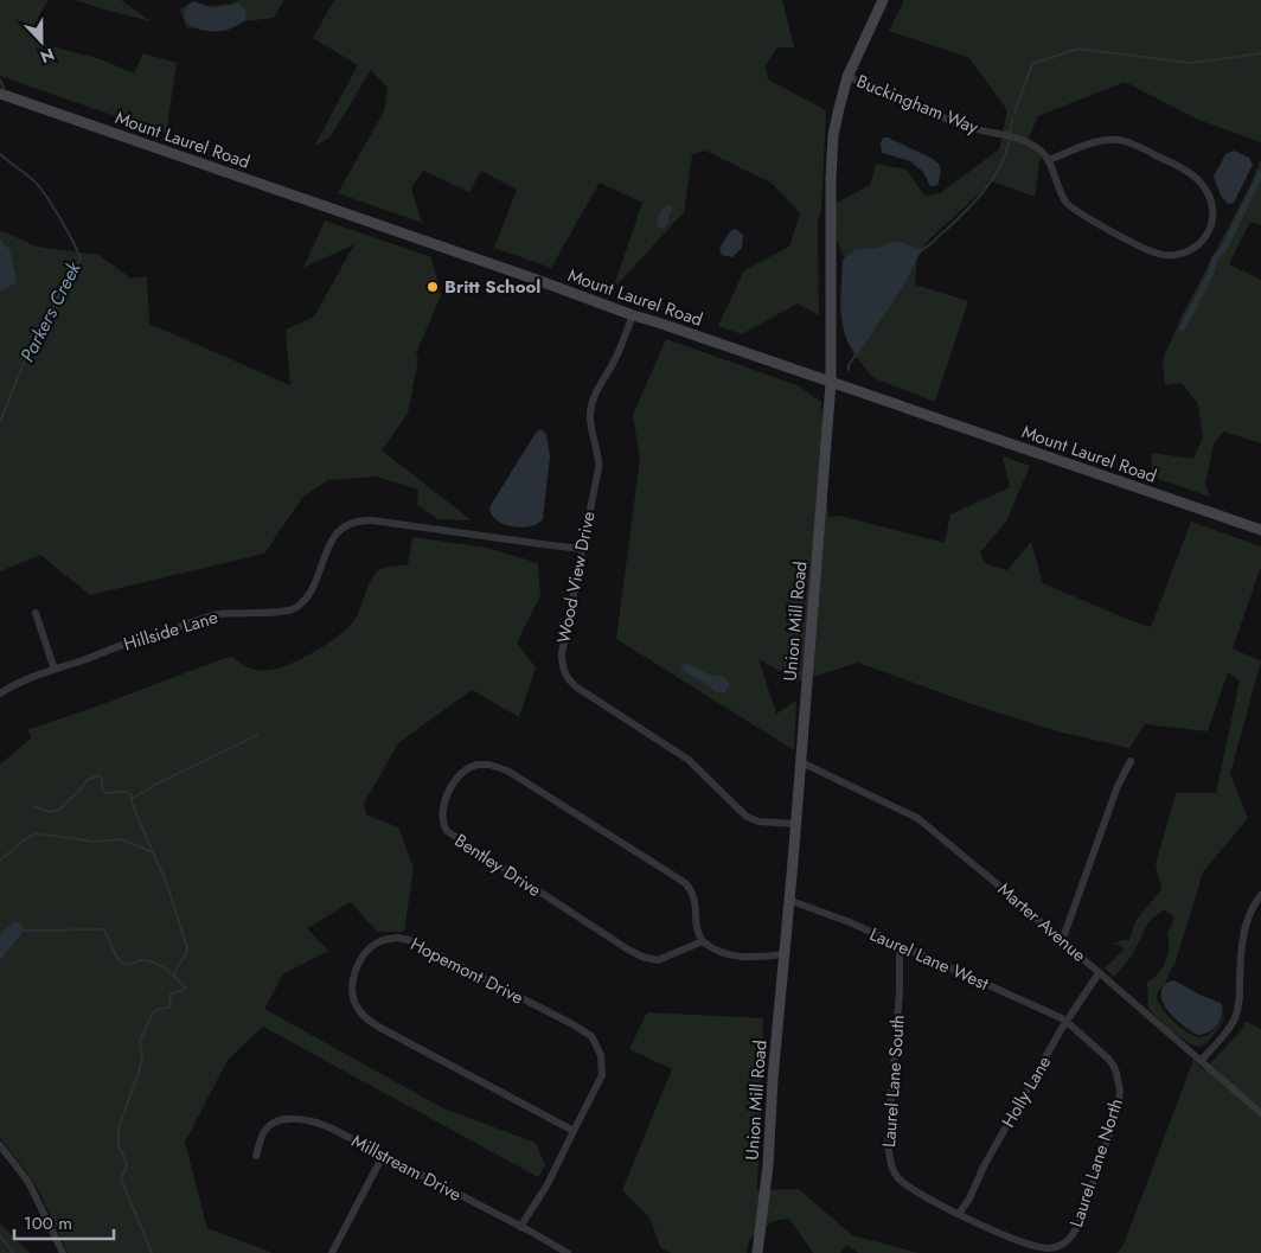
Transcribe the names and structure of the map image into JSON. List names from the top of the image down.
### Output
{
  "streets": {
    "main road": ["Mount Laurel Road", "Union Mill Road"],
    "street": [
      "Buckingham Way",
      "Wood View Drive",
      "Hillside Lane",
      "Bentley Drive",
      "Marter Avenue",
      "Laurel Lane West",
      "Hopemont Drive",
      "Laurel Lane South",
      "Holly Lane",
      "Laurel Lane North",
      "Millstream Drive"
    ]
  },
  "crossings": [
    ["Buckingham Way", "Union Mill Road"],
    ["Mount Laurel Road", "Wood View Drive"],
    ["Mount Laurel Road", "Union Mill Road"],
    ["Wood View Drive", "Union Mill Road"],
    ["Wood View Drive", "Hillside Lane"],
    ["Union Mill Road", "Marter Avenue"],
    ["Union Mill Road", "Laurel Lane West"],
    ["Marter Avenue", "Holly Lane"],
    ["Laurel Lane West", "Laurel Lane South"],
    ["Laurel Lane West", "Holly Lane"],
    ["Laurel Lane West", "Laurel Lane North"],
    ["Hopemont Drive", "Millstream Drive"],
    ["Laurel Lane South", "Holly Lane"],
    ["Laurel Lane South", "Laurel Lane North"],
    ["Holly Lane", "Laurel Lane North"]
  ],
  "water": ["Parkers Creek"],
  "places": ["Britt School"],
  "scale_bar": "100 m",
  "north": "bottom"
}
